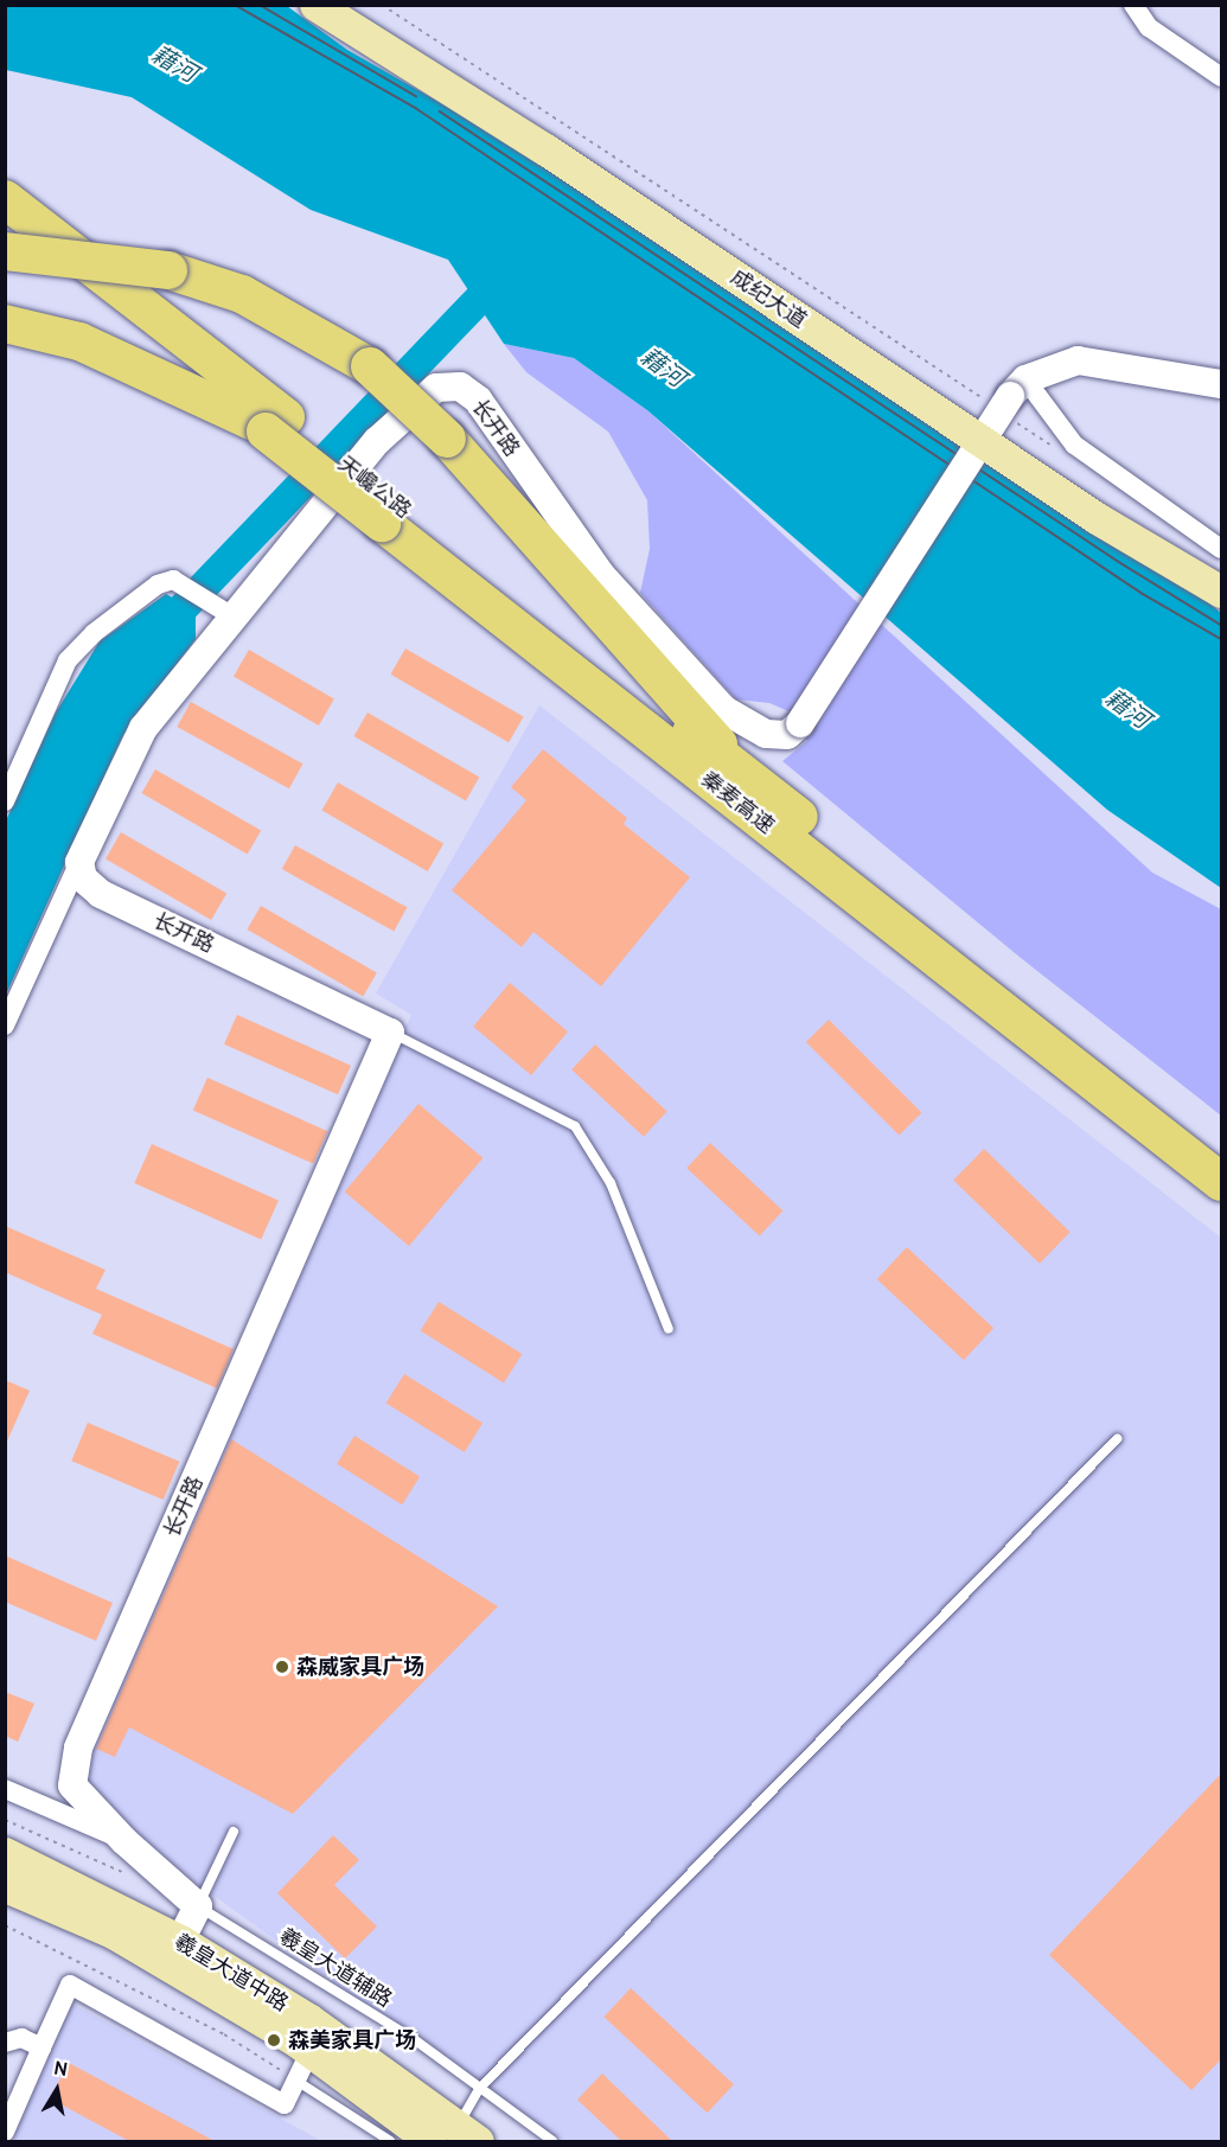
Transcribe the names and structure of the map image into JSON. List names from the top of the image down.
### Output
{
  "streets": {
    "highway": ["天巉公路", "秦麦高速"],
    "main road": ["成纪大道", "羲皇大道中路"],
    "street": ["长开路"],
    "lane": ["羲皇大道辅路"]
  },
  "crossings": [
    ["长开路", "羲皇大道辅路"],
    ["天巉公路", "秦麦高速"]
  ],
  "water": ["藉河"],
  "places": ["森威家具广场", "森美家具广场"],
  "north": "top"
}
